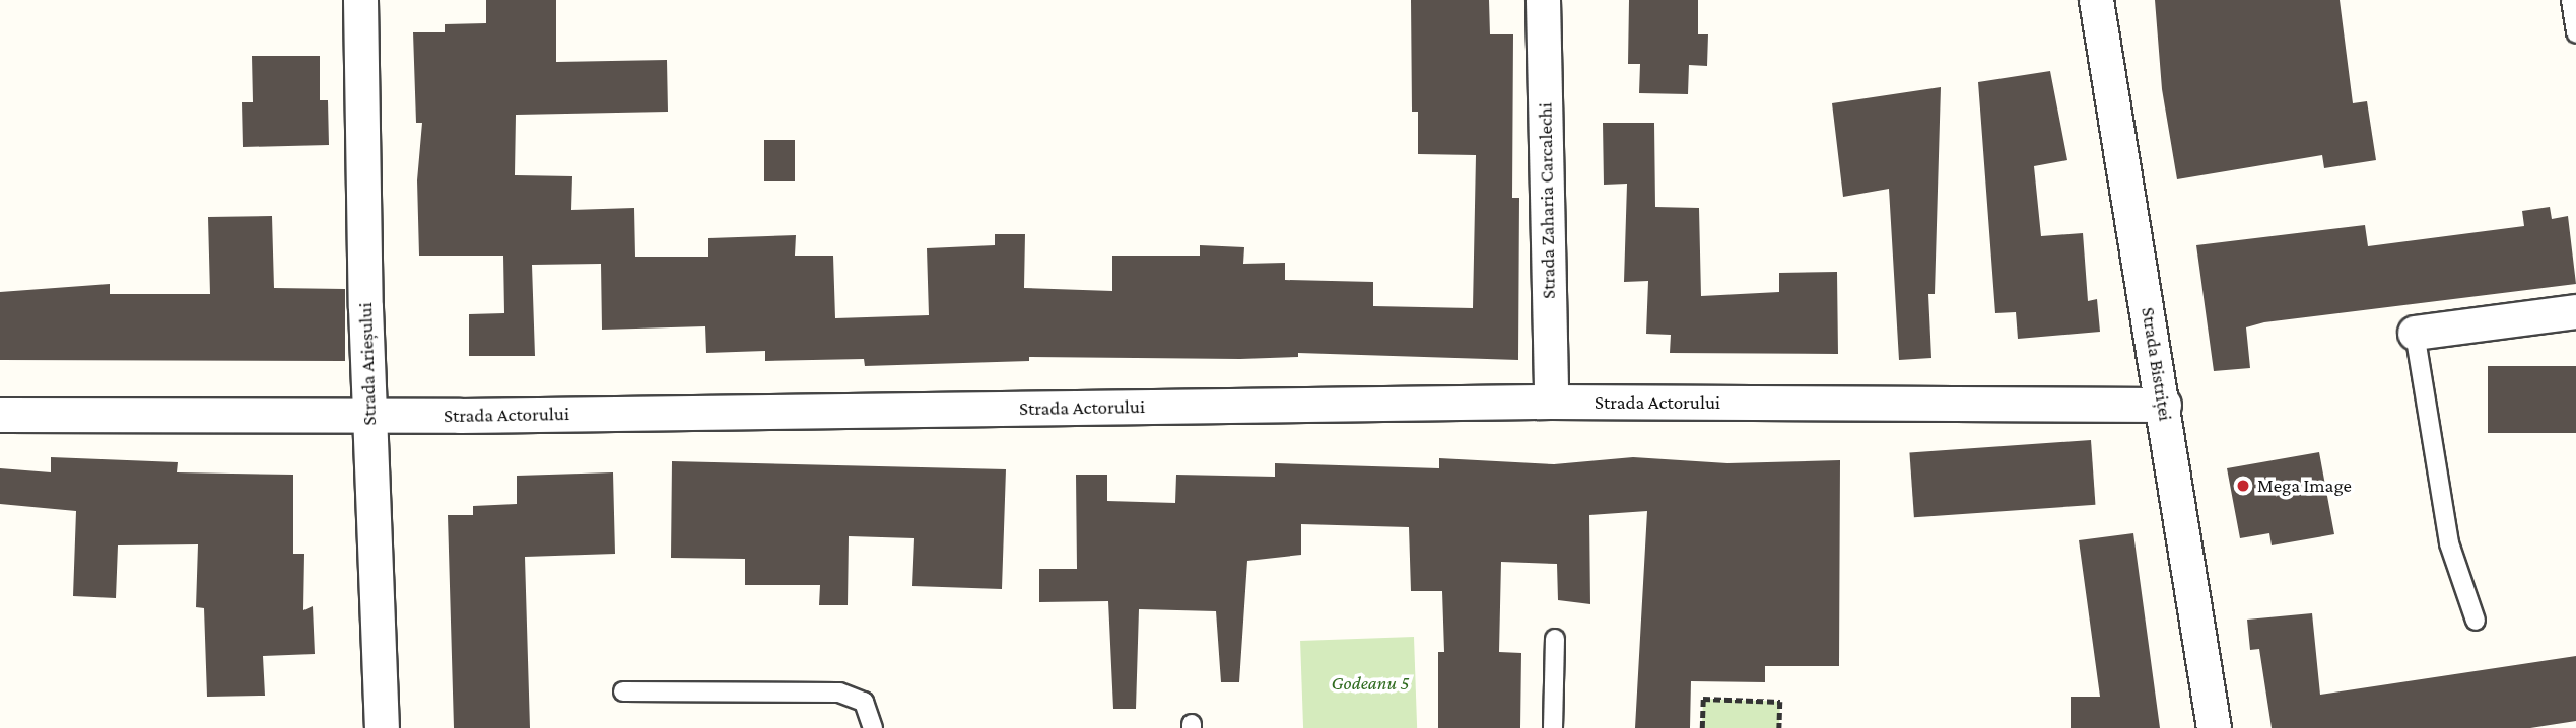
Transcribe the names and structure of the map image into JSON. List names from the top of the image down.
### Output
{
  "streets": {
    "street": [
      "Strada Zaharia Carcalechi",
      "Strada Arieșului",
      "Strada Bistriței",
      "Strada Actorului"
    ]
  },
  "crossings": [
    ["Strada Zaharia Carcalechi", "Strada Actorului"],
    ["Strada Arieșului", "Strada Actorului"],
    ["Strada Bistriței", "Strada Actorului"]
  ],
  "parks": ["Godeanu 5"],
  "places": ["Mega Image"]
}
